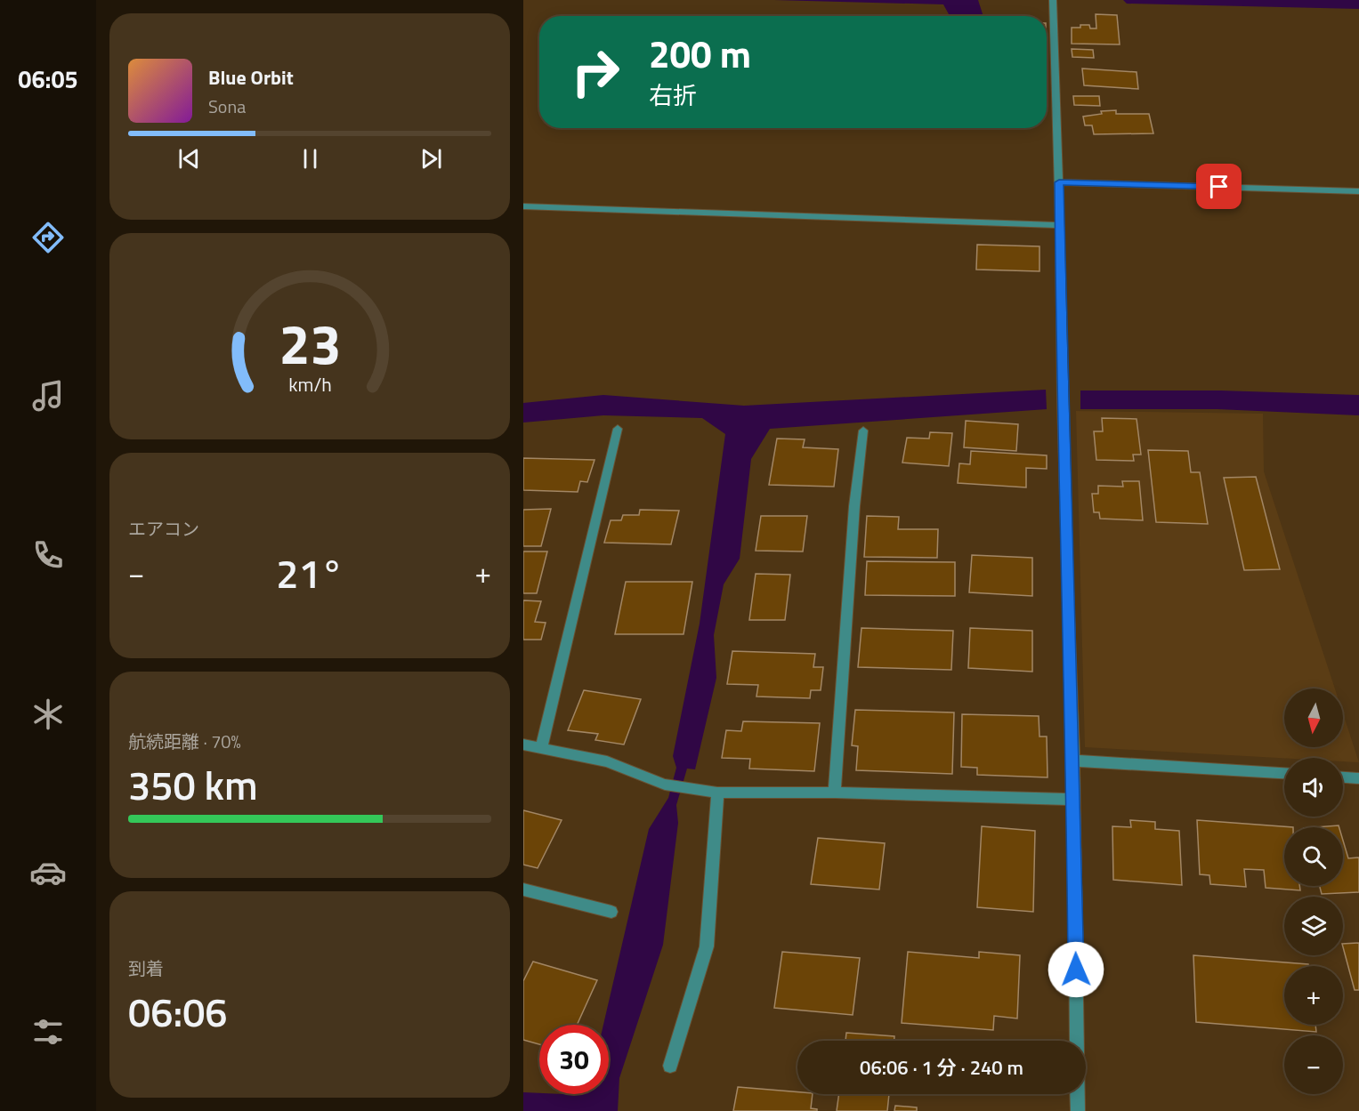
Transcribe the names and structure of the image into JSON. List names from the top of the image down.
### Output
{
  "north": "bottom",
  "page": {
    "tabs": "06:05",
    "turn": ["200 m", "右折"],
    "song": ["Blue Orbit", "Sona"],
    "tile": [
      "エアコン",
      ["航続距離 · 70%", "350 km"],
      ["到着", "06:06"]
    ],
    "heat": ["−", "21°", "+"],
    "map_buttons": ["+", "−"],
    "limit": "30",
    "trip": "06:06 · 1 分 · 240 m",
    "gauge": ["23", "km/h"]
  }
}
